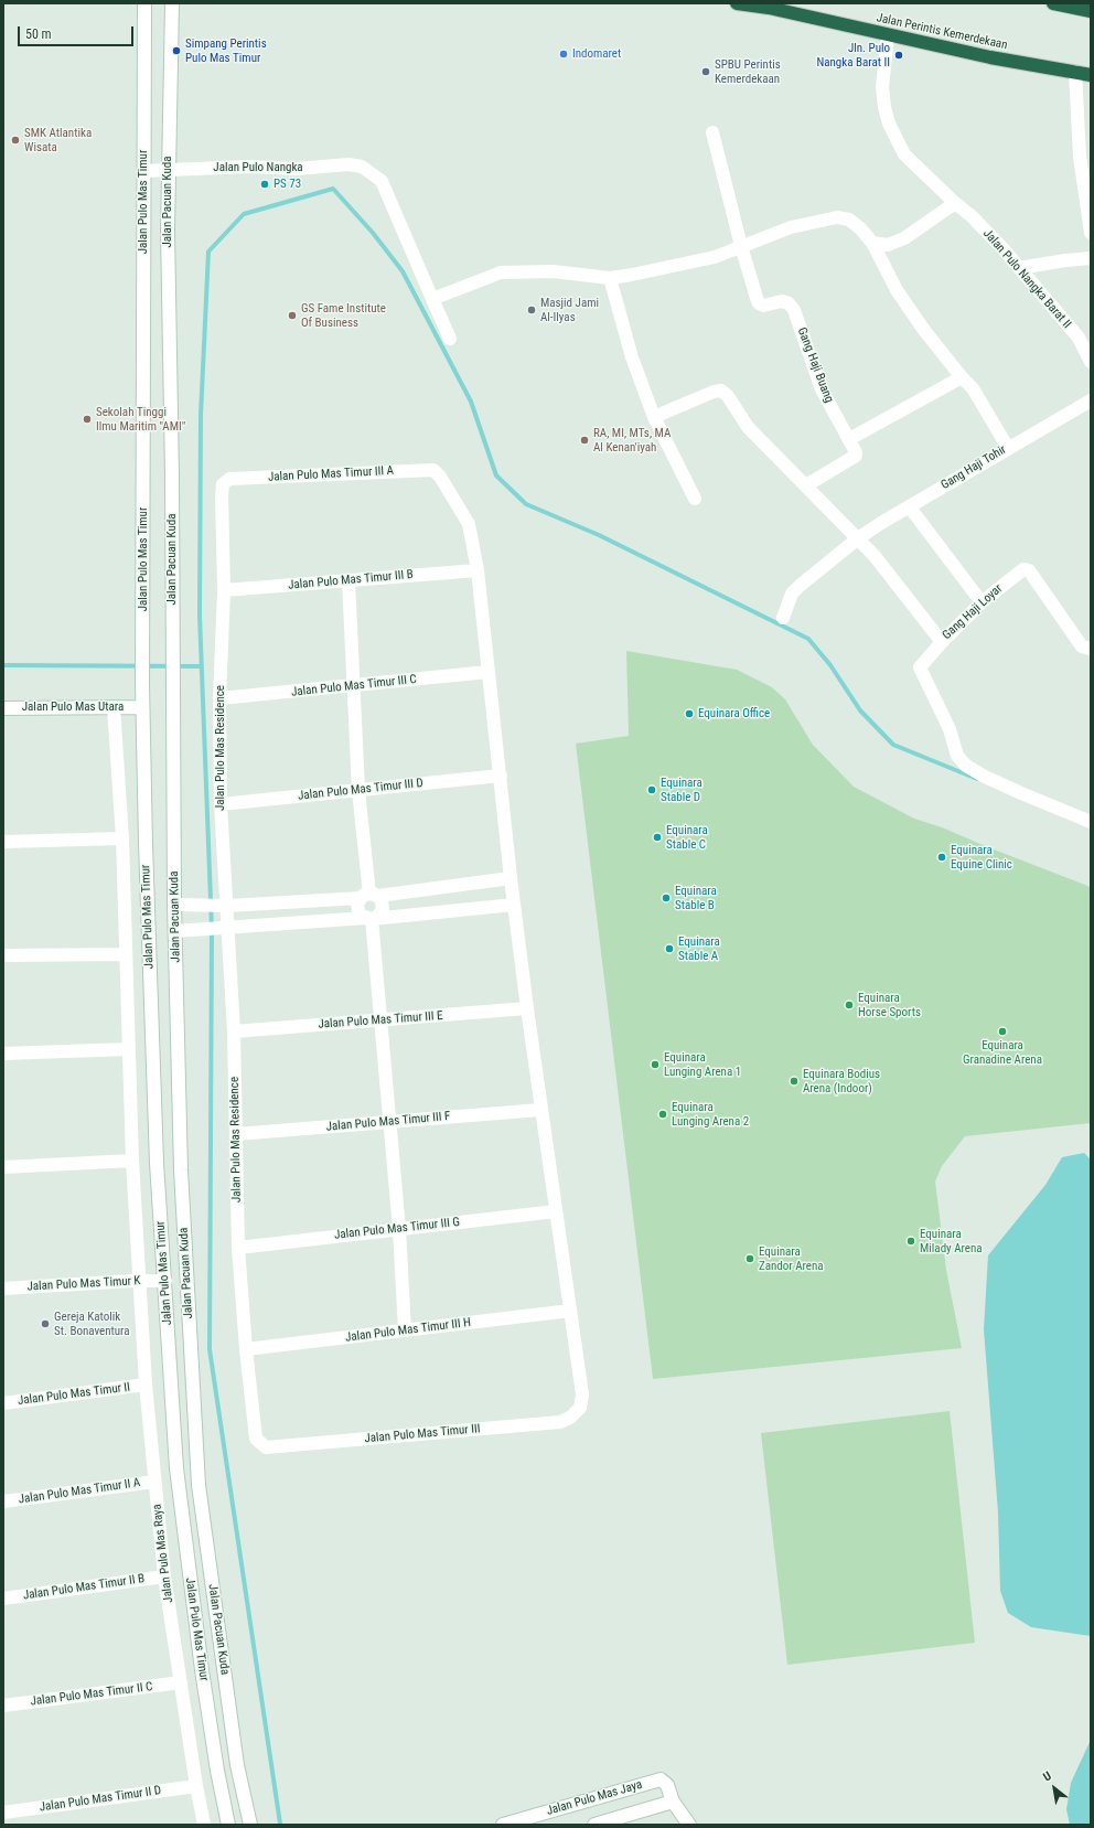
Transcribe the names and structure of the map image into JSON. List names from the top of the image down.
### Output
{
  "streets": {
    "highway": ["Jalan Perintis Kemerdekaan"],
    "street": [
      "Jalan Pulo Nangka",
      "Jalan Pulo Mas Timur",
      "Jalan Pacuan Kuda",
      "Jalan Pulo Nangka Barat II",
      "Gang Haji Buang",
      "Gang Haji Tohir",
      "Jalan Pulo Mas Timur III A",
      "Jalan Pulo Mas Timur III B",
      "Gang Haji Loyar",
      "Jalan Pulo Mas Timur III C",
      "Jalan Pulo Mas Utara",
      "Jalan Pulo Mas Residence",
      "Jalan Pulo Mas Timur III D",
      "Jalan Pulo Mas Timur III E",
      "Jalan Pulo Mas Timur III F",
      "Jalan Pulo Mas Timur III G",
      "Jalan Pulo Mas Timur K",
      "Jalan Pulo Mas Timur III H",
      "Jalan Pulo Mas Timur II",
      "Jalan Pulo Mas Timur III",
      "Jalan Pulo Mas Timur II A",
      "Jalan Pulo Mas Raya",
      "Jalan Pulo Mas Timur II B",
      "Jalan Pulo Mas Timur II C",
      "Jalan Pulo Mas Jaya",
      "Jalan Pulo Mas Timur II D"
    ]
  },
  "crossings": [
    ["Jalan Perintis Kemerdekaan", "Jalan Pulo Nangka Barat II"],
    ["Jalan Pulo Nangka", "Jalan Pulo Mas Timur"],
    ["Jalan Pulo Nangka", "Jalan Pacuan Kuda"],
    ["Jalan Pulo Mas Timur", "Jalan Pulo Mas Utara"],
    ["Jalan Pulo Mas Timur", "Jalan Pulo Mas Timur K"],
    ["Jalan Pulo Mas Timur", "Jalan Pulo Mas Raya"],
    ["Gang Haji Buang", "Gang Haji Loyar"],
    ["Gang Haji Tohir", "Gang Haji Loyar"],
    ["Jalan Pulo Mas Timur III A", "Jalan Pulo Mas Timur III B"],
    ["Jalan Pulo Mas Timur III A", "Jalan Pulo Mas Residence"],
    ["Jalan Pulo Mas Timur III B", "Jalan Pulo Mas Residence"],
    ["Jalan Pulo Mas Timur III C", "Jalan Pulo Mas Residence"],
    ["Jalan Pulo Mas Residence", "Jalan Pulo Mas Timur III D"],
    ["Jalan Pulo Mas Residence", "Jalan Pulo Mas Timur III E"],
    ["Jalan Pulo Mas Residence", "Jalan Pulo Mas Timur III F"],
    ["Jalan Pulo Mas Residence", "Jalan Pulo Mas Timur III G"],
    ["Jalan Pulo Mas Residence", "Jalan Pulo Mas Timur III H"],
    ["Jalan Pulo Mas Residence", "Jalan Pulo Mas Timur III"],
    ["Jalan Pulo Mas Timur K", "Jalan Pulo Mas Raya"],
    ["Jalan Pulo Mas Timur III H", "Jalan Pulo Mas Timur III"],
    ["Jalan Pulo Mas Timur II", "Jalan Pulo Mas Raya"],
    ["Jalan Pulo Mas Timur II A", "Jalan Pulo Mas Raya"],
    ["Jalan Pulo Mas Raya", "Jalan Pulo Mas Timur II B"],
    ["Jalan Pulo Mas Raya", "Jalan Pulo Mas Timur II C"],
    ["Jalan Pulo Mas Raya", "Jalan Pulo Mas Timur II D"]
  ],
  "places": [
    "Simpang Perintis Pulo Mas Timur",
    "Indomaret",
    "Jln. Pulo Nangka Barat II",
    "SPBU Perintis Kemerdekaan",
    "SMK Atlantika Wisata",
    "PS 73",
    "Masjid Jami Al-Ilyas",
    "GS Fame Institute Of Business",
    "Sekolah Tinggi Ilmu Maritim \"AMI\"",
    "RA, MI, MTs, MA Al Kenan'iyah",
    "Equinara Office",
    "Equinara Stable D",
    "Equinara Stable C",
    "Equinara Equine Clinic",
    "Equinara Stable B",
    "Equinara Stable A",
    "Equinara Horse Sports",
    "Equinara Granadine Arena",
    "Equinara Lunging Arena 1",
    "Equinara Bodius Arena (Indoor)",
    "Equinara Lunging Arena 2",
    "Equinara Milady Arena",
    "Equinara Zandor Arena",
    "Gereja Katolik St. Bonaventura"
  ],
  "scale_bar": "50 m",
  "north": "top left"
}
